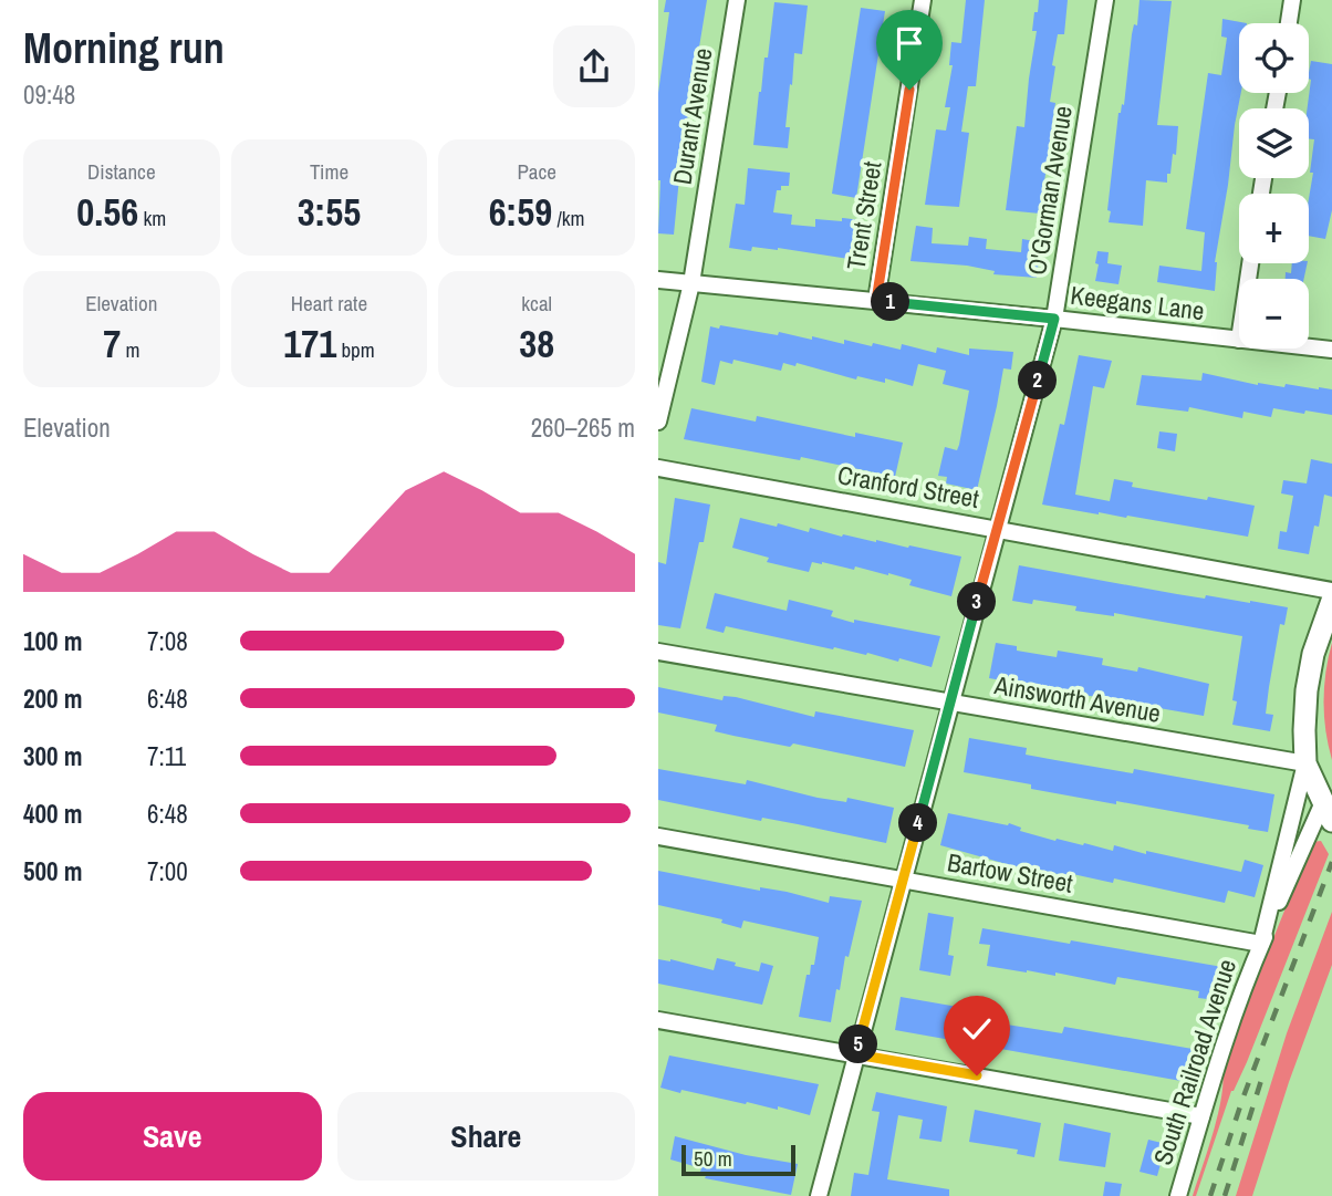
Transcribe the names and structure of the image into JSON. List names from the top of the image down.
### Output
{
  "streets": {
    "street": [
      "Durant Avenue",
      "O'Gorman Avenue",
      "Trent Street",
      "Keegans Lane",
      "Cranford Street",
      "Ainsworth Avenue",
      "Bartow Street",
      "South Railroad Avenue"
    ]
  },
  "crossings": [
    ["Durant Avenue", "Keegans Lane"],
    ["O'Gorman Avenue", "Keegans Lane"],
    ["O'Gorman Avenue", "Cranford Street"],
    ["O'Gorman Avenue", "Ainsworth Avenue"],
    ["O'Gorman Avenue", "Bartow Street"],
    ["Trent Street", "Keegans Lane"],
    ["Ainsworth Avenue", "South Railroad Avenue"],
    ["Bartow Street", "South Railroad Avenue"]
  ],
  "scale_bar": "50 m",
  "page": {
    "heading": ["Morning run", "09:48"],
    "map_buttons": ["+", "−"],
    "stats": [
      ["Distance", "0.56 km"],
      ["Time", "3:55"],
      ["Pace", "6:59 /km"],
      ["Elevation", "7 m"],
      ["Heart rate", "171 bpm"],
      ["kcal", "38"]
    ],
    "pins": [
      "1",
      "2",
      "3",
      "4",
      "5"
    ],
    "chart": ["Elevation", "260–265 m"],
    "list": [
      {
        "name": "100 m",
        "note": "7:08"
      },
      {
        "name": "200 m",
        "note": "6:48"
      },
      {
        "name": "300 m",
        "note": "7:11"
      },
      {
        "name": "400 m",
        "note": "6:48"
      },
      {
        "name": "500 m",
        "note": "7:00"
      }
    ],
    "buttons": ["Save", "Share"],
    "scale": "50 m"
  }
}
